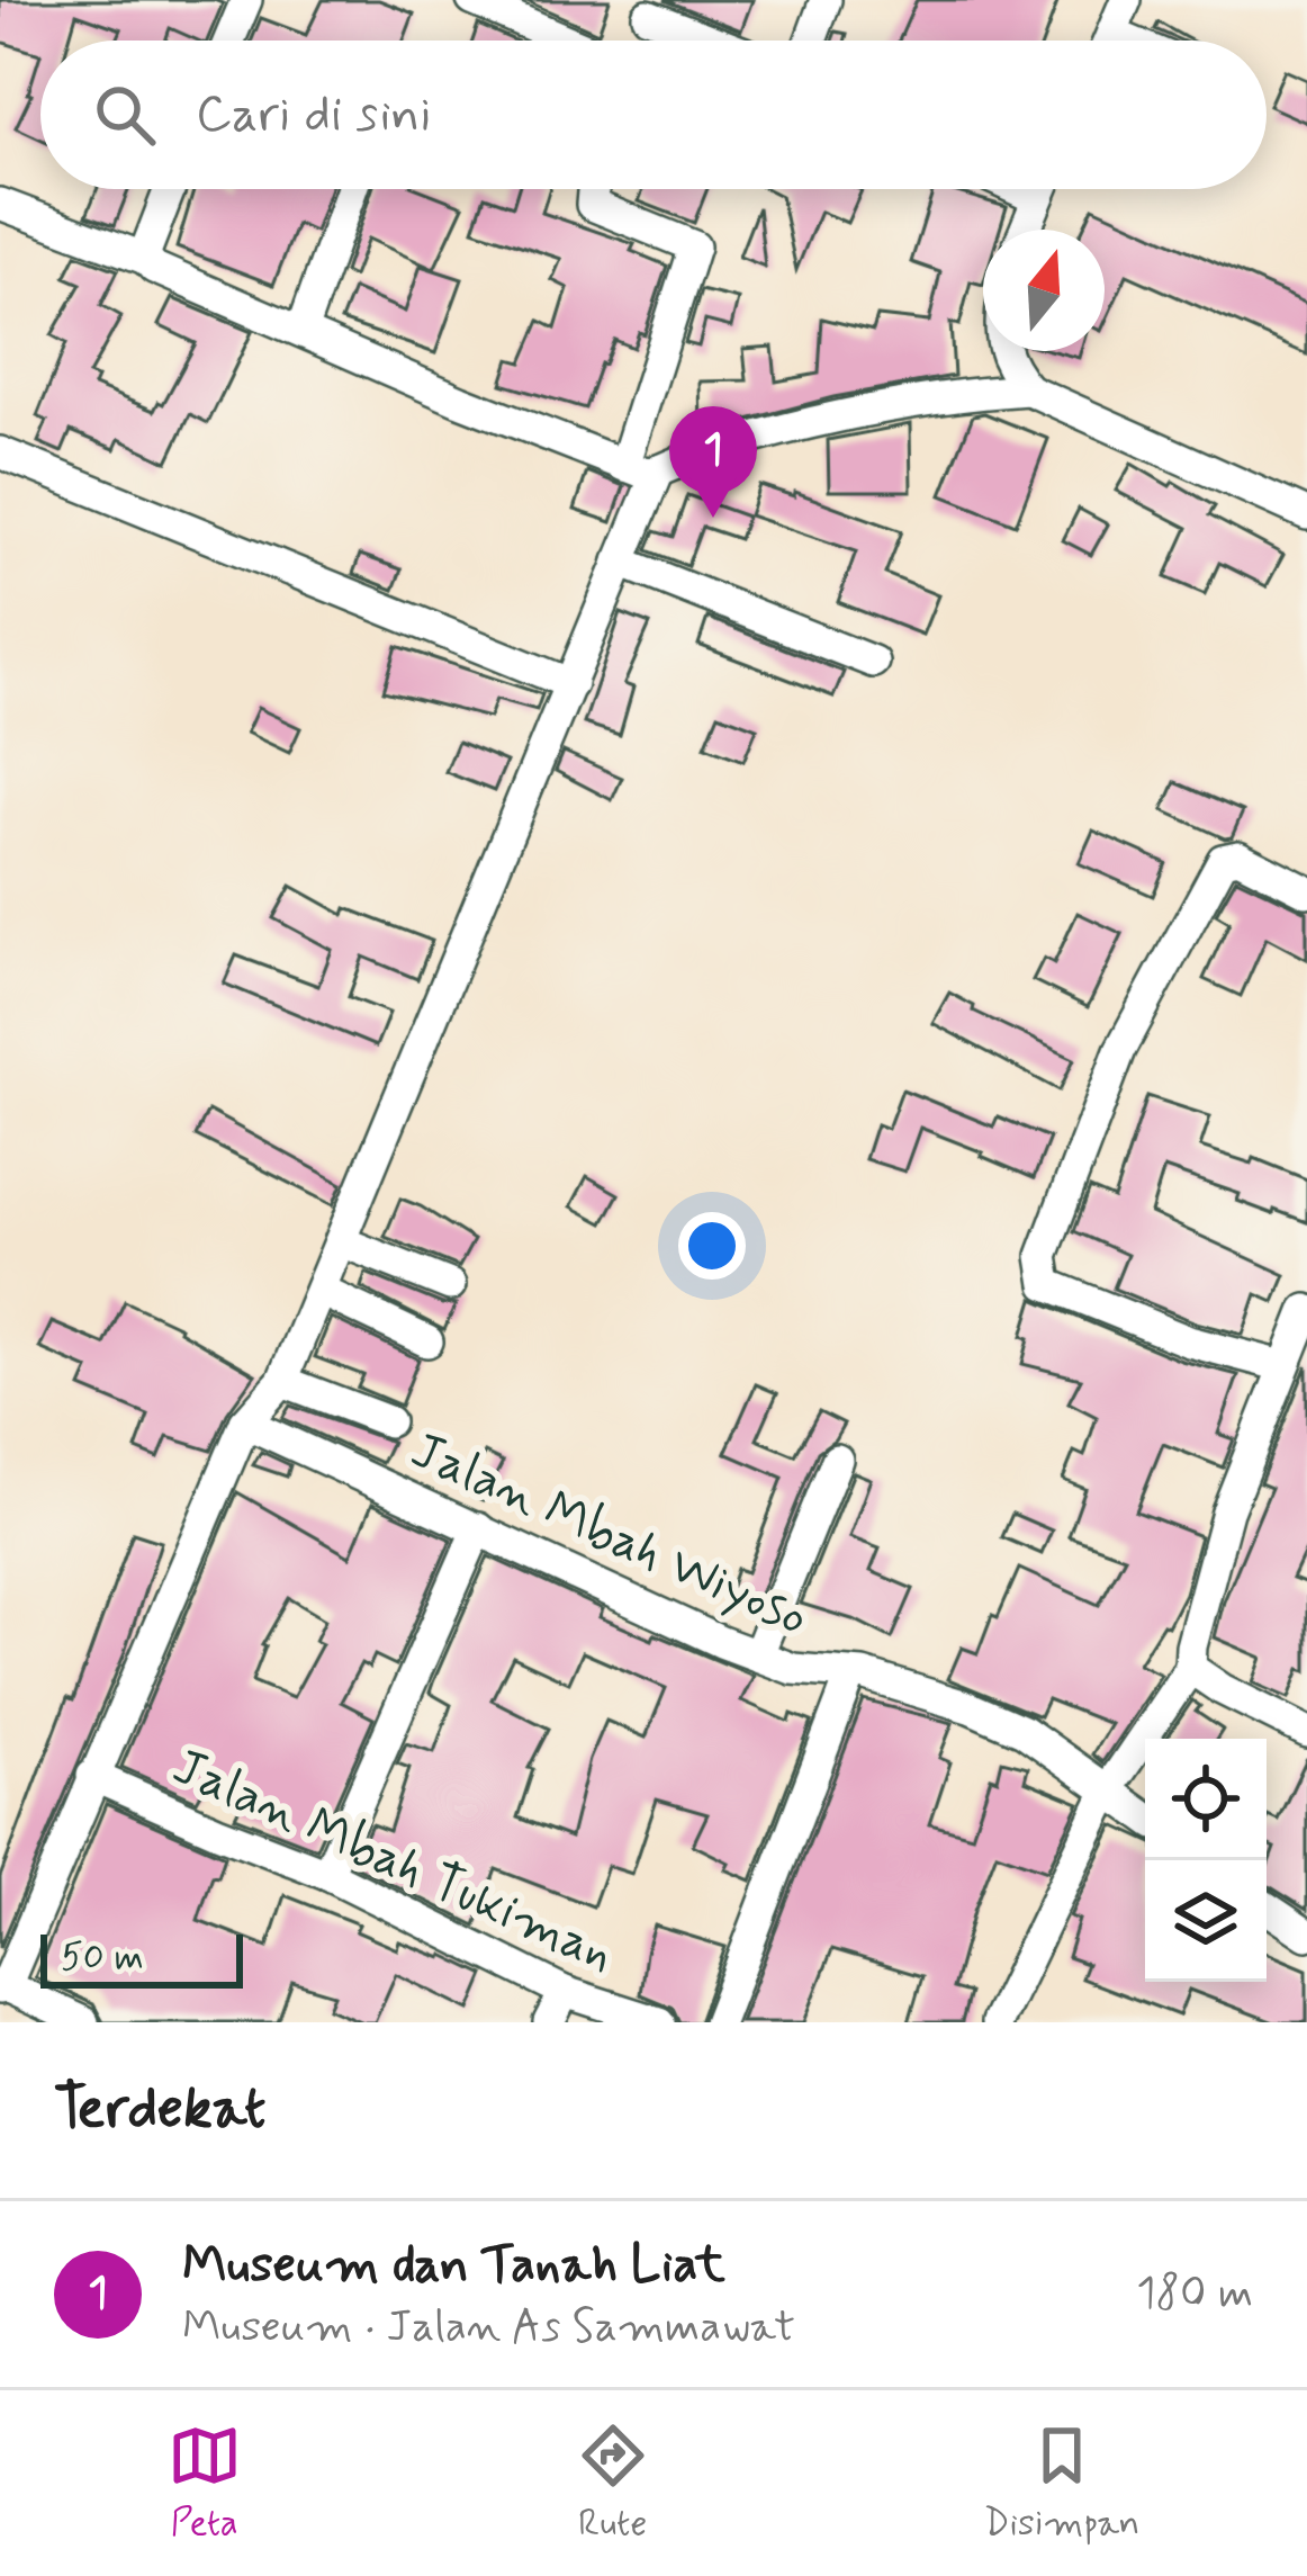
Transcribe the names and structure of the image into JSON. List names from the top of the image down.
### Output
{
  "streets": {
    "street": ["Jalan Mbah Wiyoso", "Jalan Mbah Tukiman"]
  },
  "scale_bar": "50 m",
  "north": "top",
  "page": {
    "search": "Cari di sini",
    "pins": "1",
    "scale": "50 m",
    "heading": "Terdekat",
    "list": [
      {
        "mark": "1",
        "name": "Museum dan Tanah Liat",
        "note": "Museum · Jalan As Sammawat",
        "value": "180 m"
      }
    ],
    "nav": ["Peta", "Rute", "Disimpan"]
  }
}
